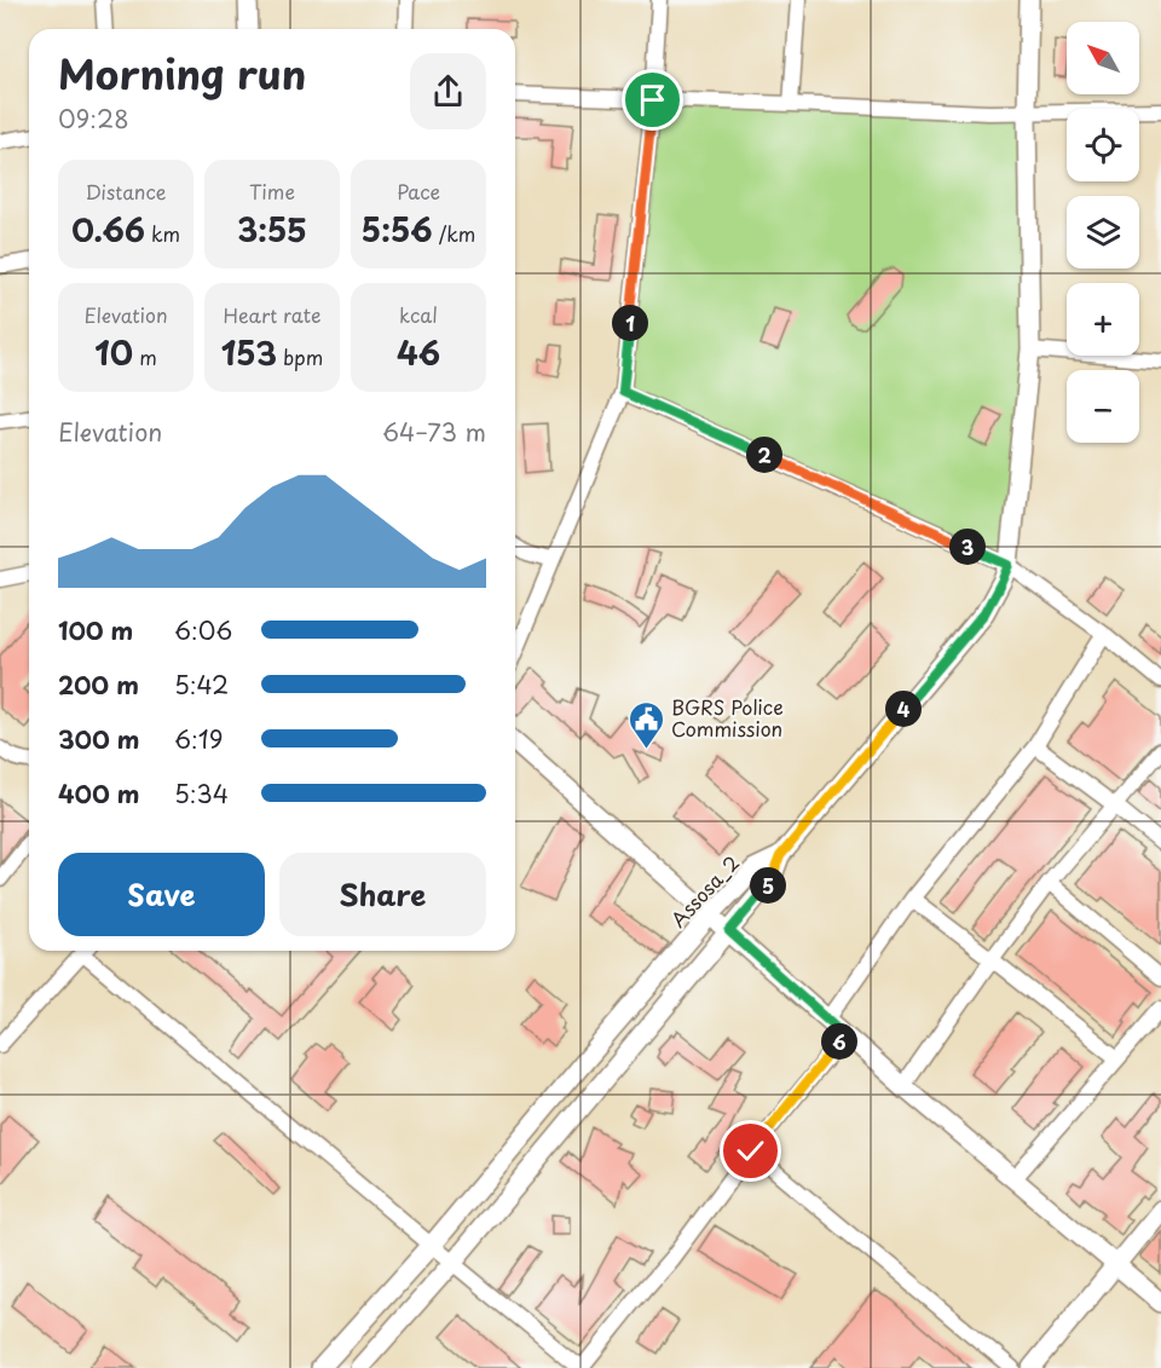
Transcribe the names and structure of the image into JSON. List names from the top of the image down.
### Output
{
  "streets": {
    "street": ["Assosa_2"]
  },
  "places": {
    "public building": ["BGRS Police Commission"]
  },
  "north": "top left",
  "page": {
    "map_buttons": ["+", "−"],
    "heading": ["Morning run", "09:28"],
    "stats": [
      ["Distance", "0.66 km"],
      ["Time", "3:55"],
      ["Pace", "5:56 /km"],
      ["Elevation", "10 m"],
      ["Heart rate", "153 bpm"],
      ["kcal", "46"]
    ],
    "pins": [
      "1",
      "2",
      "3",
      "4",
      "5",
      "6"
    ],
    "chart": ["Elevation", "64–73 m"],
    "list": [
      {
        "name": "100 m",
        "note": "6:06"
      },
      {
        "name": "200 m",
        "note": "5:42"
      },
      {
        "name": "300 m",
        "note": "6:19"
      },
      {
        "name": "400 m",
        "note": "5:34"
      }
    ],
    "buttons": ["Save", "Share"]
  }
}
